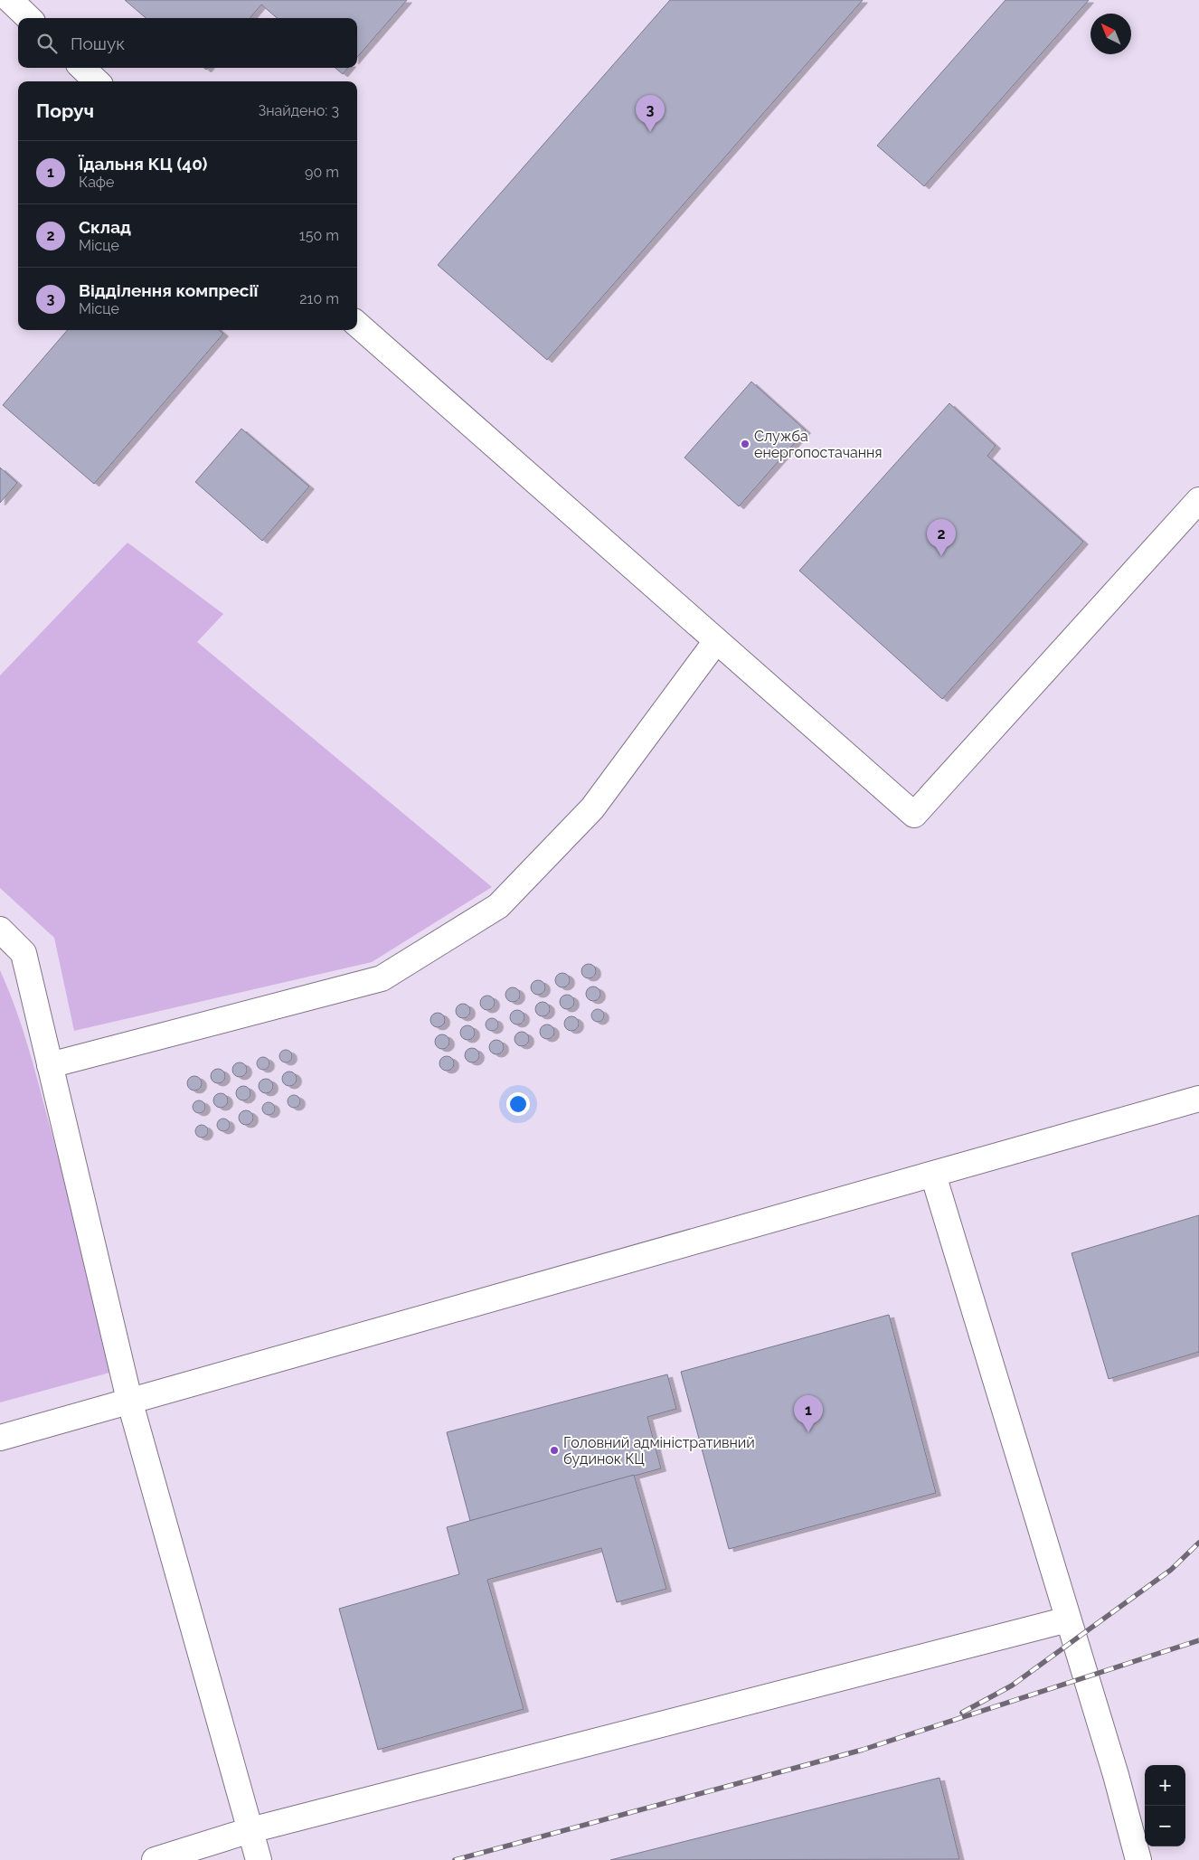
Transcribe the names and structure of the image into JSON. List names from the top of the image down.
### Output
{
  "places": ["Служба енергопостачання", "Головний адміністративний будинок КЦ"],
  "north": "top left",
  "page": {
    "search": "Пошук",
    "heading": ["Поруч", "Знайдено: 3"],
    "pins": ["3", "2", "1"],
    "list": [
      {
        "mark": "1",
        "name": "Їдальня КЦ (40)",
        "note": "Кафе",
        "value": "90 m"
      },
      {
        "mark": "2",
        "name": "Склад",
        "note": "Місце",
        "value": "150 m"
      },
      {
        "mark": "3",
        "name": "Відділення компресії",
        "note": "Місце",
        "value": "210 m"
      }
    ],
    "map_buttons": ["+", "−"]
  }
}
